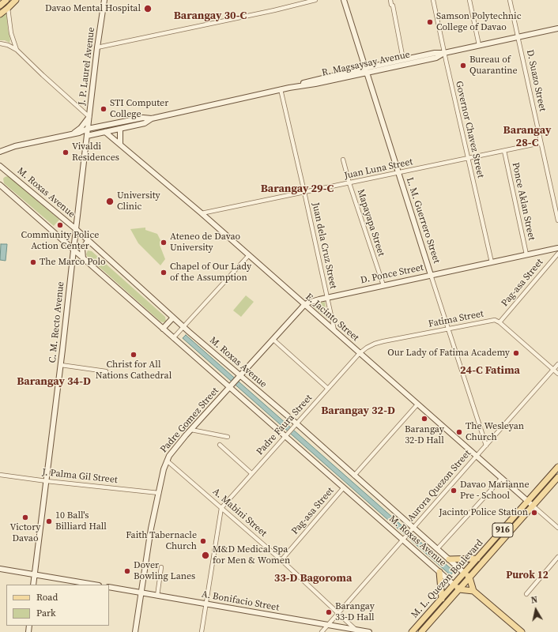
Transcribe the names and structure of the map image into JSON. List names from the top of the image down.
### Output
{
  "streets": {
    "main road": [
      "R. Magsaysay Avenue",
      "J. P. Laurel Avenue",
      "M. Roxas Avenue",
      "L. M. Guerrero Street",
      "D. Ponce Street",
      "E. Jacinto Street",
      "C. M. Recto Avenue",
      "Padre Gomez Street",
      "916",
      "M. L. Quezon Boulevard",
      "A. Bonifacio Street"
    ],
    "street": [
      "D. Suazo Street",
      "Governor Chavez Street",
      "Juan Luna Street",
      "Ponce Aklan Street",
      "Mapayapa Street",
      "Juan dela Cruz Street",
      "Pag-asa Street",
      "Fatima Street",
      "Padre Faura Street",
      "J. Palma Gil Street",
      "Aurora Quezon Street",
      "A. Mabini Street"
    ]
  },
  "crossings": [
    ["R. Magsaysay Avenue", "J. P. Laurel Avenue"],
    ["R. Magsaysay Avenue", "D. Suazo Street"],
    ["R. Magsaysay Avenue", "Governor Chavez Street"],
    ["R. Magsaysay Avenue", "L. M. Guerrero Street"],
    ["R. Magsaysay Avenue", "Juan dela Cruz Street"],
    ["R. Magsaysay Avenue", "E. Jacinto Street"],
    ["R. Magsaysay Avenue", "C. M. Recto Avenue"],
    ["J. P. Laurel Avenue", "C. M. Recto Avenue"],
    ["D. Suazo Street", "Juan Luna Street"],
    ["Governor Chavez Street", "Juan Luna Street"],
    ["Governor Chavez Street", "D. Ponce Street"],
    ["Juan Luna Street", "Ponce Aklan Street"],
    ["Juan Luna Street", "L. M. Guerrero Street"],
    ["Juan Luna Street", "Mapayapa Street"],
    ["Juan Luna Street", "Juan dela Cruz Street"],
    ["Juan Luna Street", "E. Jacinto Street"],
    ["M. Roxas Avenue", "Pag-asa Street"],
    ["M. Roxas Avenue", "C. M. Recto Avenue"],
    ["M. Roxas Avenue", "Padre Gomez Street"],
    ["M. Roxas Avenue", "Padre Faura Street"],
    ["M. Roxas Avenue", "Aurora Quezon Street"],
    ["M. Roxas Avenue", "M. L. Quezon Boulevard"],
    ["Ponce Aklan Street", "D. Ponce Street"],
    ["L. M. Guerrero Street", "D. Ponce Street"],
    ["L. M. Guerrero Street", "Fatima Street"],
    ["L. M. Guerrero Street", "Aurora Quezon Street"],
    ["Mapayapa Street", "D. Ponce Street"],
    ["Juan dela Cruz Street", "D. Ponce Street"],
    ["Juan dela Cruz Street", "E. Jacinto Street"],
    ["D. Ponce Street", "E. Jacinto Street"],
    ["D. Ponce Street", "Padre Gomez Street"],
    ["Pag-asa Street", "Fatima Street"],
    ["Pag-asa Street", "A. Mabini Street"],
    ["E. Jacinto Street", "Fatima Street"],
    ["E. Jacinto Street", "Padre Gomez Street"],
    ["E. Jacinto Street", "Padre Faura Street"],
    ["E. Jacinto Street", "Aurora Quezon Street"],
    ["E. Jacinto Street", "M. L. Quezon Boulevard"],
    ["Fatima Street", "Padre Faura Street"],
    ["C. M. Recto Avenue", "J. Palma Gil Street"],
    ["Padre Gomez Street", "J. Palma Gil Street"],
    ["Padre Gomez Street", "A. Mabini Street"],
    ["Padre Gomez Street", "A. Bonifacio Street"],
    ["Padre Faura Street", "A. Mabini Street"],
    ["Aurora Quezon Street", "A. Mabini Street"],
    ["Aurora Quezon Street", "A. Bonifacio Street"],
    ["A. Mabini Street", "A. Bonifacio Street"]
  ],
  "districts": [
    "Barangay 30-C",
    "Barangay 28-C",
    "Barangay 29-C",
    "24-C Fatima",
    "Barangay 34-D",
    "Barangay 32-D",
    "Purok 12",
    "33-D Bagoroma"
  ],
  "places": [
    "Davao Mental Hospital",
    "Samson Polytechnic College of Davao",
    "Bureau of Quarantine",
    "STI Computer College",
    "Vivaldi Residences",
    "University Clinic",
    "Community Police Action Center",
    "Ateneo de Davao University",
    "The Marco Polo",
    "Chapel of Our Lady of the Assumption",
    "Our Lady of Fatima Academy",
    "Christ for All Nations Cathedral",
    "Barangay 32-D Hall",
    "The Wesleyan Church",
    "Davao Marianne Pre - School",
    "Jacinto Police Station",
    "Victory Davao",
    "10 Ball's Billiard Hall",
    "Faith Tabernacle Church",
    "M&D Medical Spa for Men & Women",
    "Dover Bowling Lanes",
    "Barangay 33-D Hall"
  ],
  "legend": ["Road", "Park"],
  "north": "top"
}
